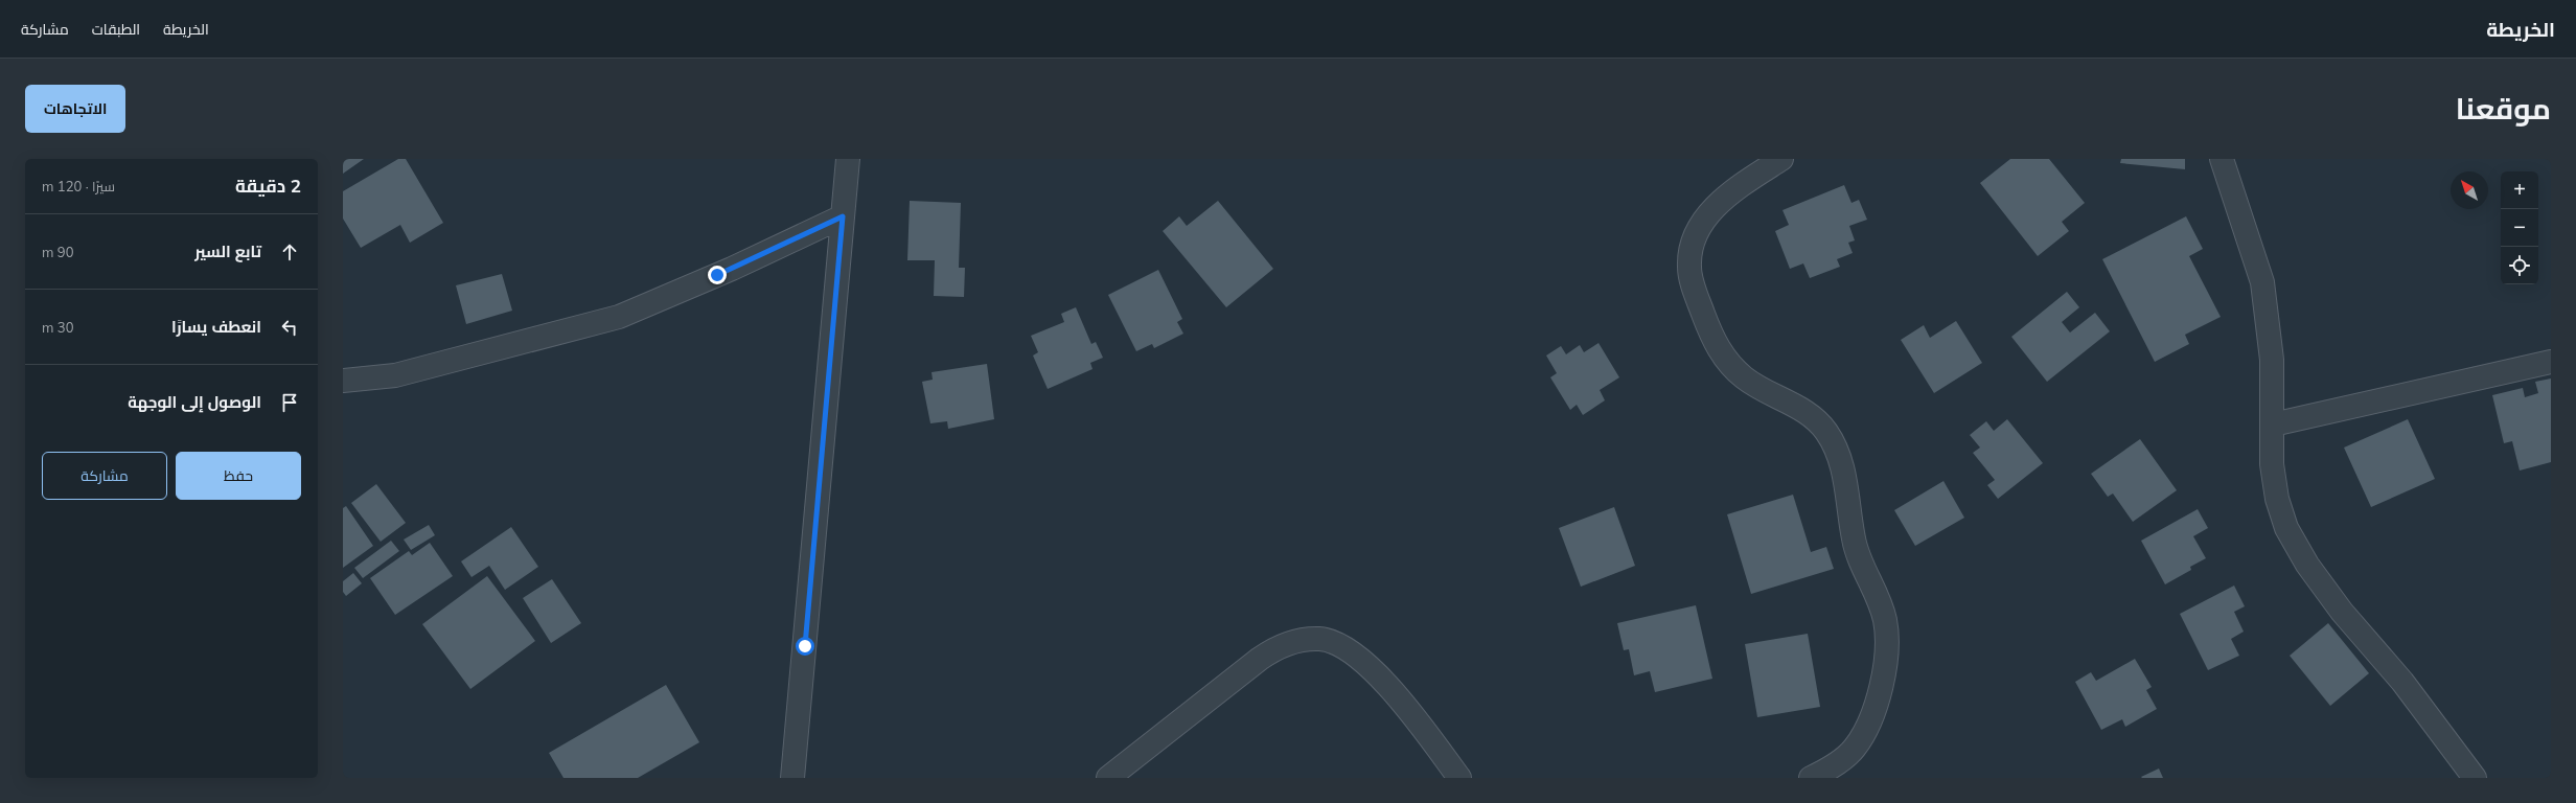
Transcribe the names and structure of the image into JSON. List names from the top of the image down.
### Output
{
  "north": "top left",
  "page": {
    "header": "الخريطة",
    "nav": ["الخريطة", "الطبقات", "مشاركة"],
    "title": "موقعنا",
    "buttons": [
      "الاتجاهات",
      ["حفظ", "مشاركة"]
    ],
    "heading": ["2 دقيقة", "سيرًا · 120 m"],
    "map_buttons": ["+", "−"],
    "list": [
      ["تابع السير", "90 m"],
      ["انعطف يسارًا", "30 m"],
      "الوصول إلى الوجهة"
    ]
  }
}
